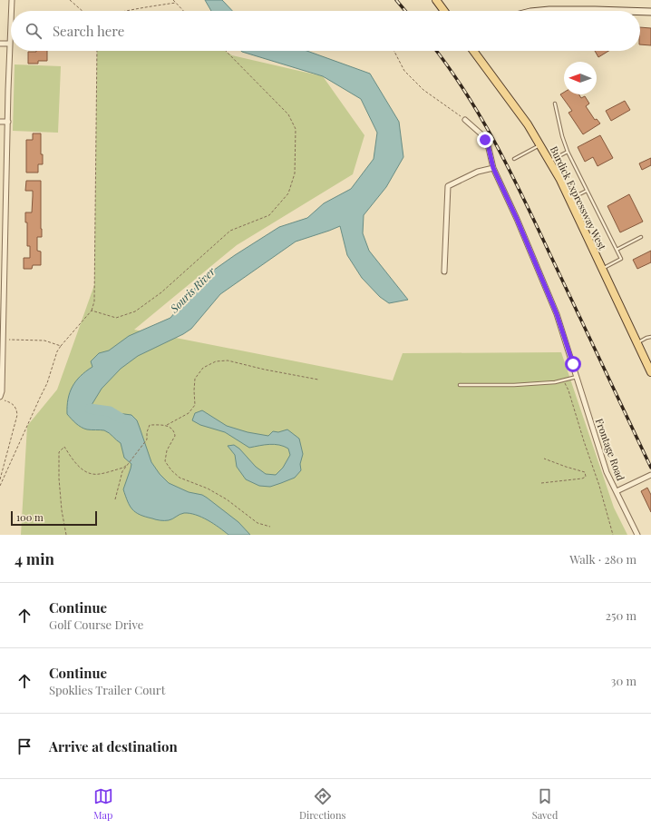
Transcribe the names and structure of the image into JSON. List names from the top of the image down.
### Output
{
  "streets": {
    "main road": ["Burdick Expressway West"],
    "street": ["Frontage Road"]
  },
  "water": ["Souris River"],
  "scale_bar": "100 m",
  "north": "left",
  "page": {
    "search": "Search here",
    "scale": "100 m",
    "heading": ["4 min", "Walk · 280 m"],
    "list": [
      ["Continue", "Golf Course Drive", "250 m"],
      ["Continue", "Spoklies Trailer Court", "30 m"],
      "Arrive at destination"
    ],
    "nav": ["Map", "Directions", "Saved"]
  }
}
